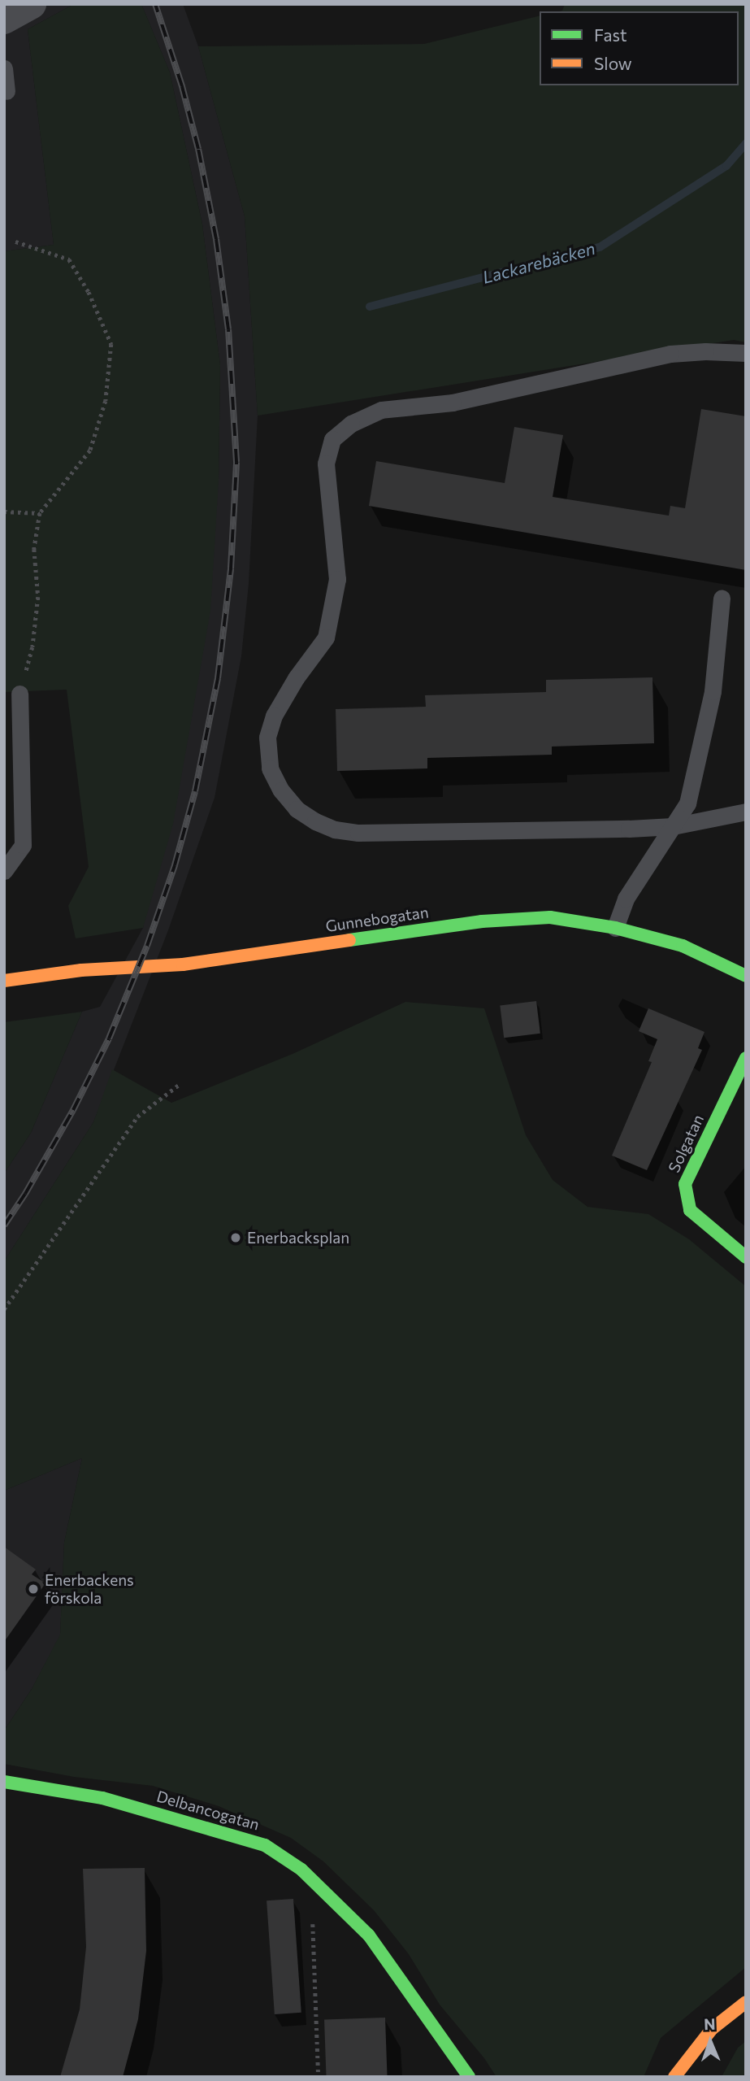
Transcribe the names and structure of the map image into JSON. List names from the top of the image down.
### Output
{
  "streets": {
    "street": ["Gunnebogatan", "Solgatan", "Delbancogatan"]
  },
  "water": ["Lackarebäcken"],
  "places": ["Enerbacksplan", "Enerbackens förskola"],
  "legend": ["Fast", "Slow"],
  "north": "top"
}
